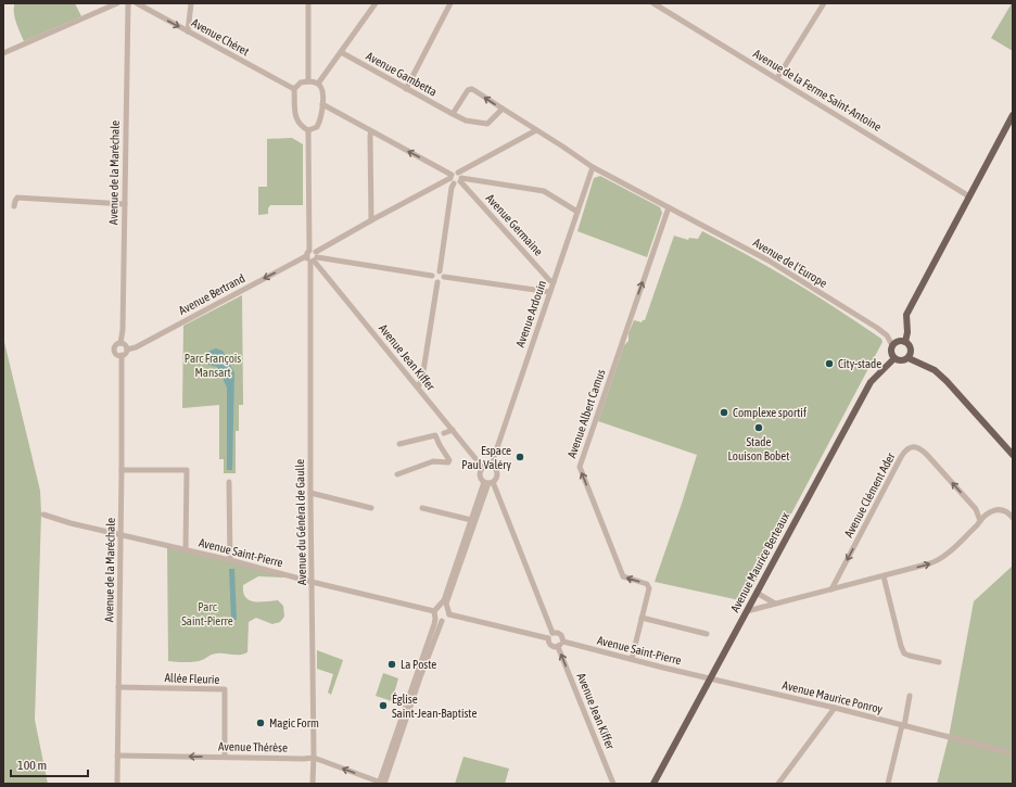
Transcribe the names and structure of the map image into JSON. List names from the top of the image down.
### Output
{
  "streets": {
    "main road": ["Avenue Maurice Berteaux"],
    "street": [
      "Avenue Chéret",
      "Avenue Gambetta",
      "Avenue de la Ferme Saint-Antoine",
      "Avenue de la Maréchale",
      "Avenue Germaine",
      "Avenue de l'Europe",
      "Avenue Bertrand",
      "Avenue Ardouin",
      "Avenue Jean Kiffer",
      "Avenue Albert Camus",
      "Avenue Clément Ader",
      "Avenue du Général de Gaulle",
      "Avenue Saint-Pierre",
      "Allée Fleurie",
      "Avenue Maurice Ponroy",
      "Avenue Thérèse"
    ]
  },
  "crossings": [
    ["Avenue Chéret", "Avenue du Général de Gaulle"],
    ["Avenue de la Maréchale", "Avenue Bertrand"],
    ["Avenue de la Maréchale", "Avenue Saint-Pierre"],
    ["Avenue de la Maréchale", "Allée Fleurie"],
    ["Avenue de la Maréchale", "Avenue Thérèse"],
    ["Avenue Germaine", "Avenue Ardouin"],
    ["Avenue de l'Europe", "Avenue Ardouin"],
    ["Avenue de l'Europe", "Avenue Albert Camus"],
    ["Avenue de l'Europe", "Avenue Maurice Berteaux"],
    ["Avenue Bertrand", "Avenue Jean Kiffer"],
    ["Avenue Bertrand", "Avenue du Général de Gaulle"],
    ["Avenue Ardouin", "Avenue Jean Kiffer"],
    ["Avenue Jean Kiffer", "Avenue du Général de Gaulle"],
    ["Avenue Jean Kiffer", "Avenue Saint-Pierre"],
    ["Avenue Albert Camus", "Avenue Saint-Pierre"],
    ["Avenue du Général de Gaulle", "Avenue Saint-Pierre"],
    ["Avenue du Général de Gaulle", "Avenue Thérèse"],
    ["Avenue Saint-Pierre", "Avenue Maurice Berteaux"],
    ["Avenue Saint-Pierre", "Avenue Maurice Ponroy"],
    ["Avenue Maurice Berteaux", "Avenue Maurice Ponroy"],
    ["Allée Fleurie", "Avenue Thérèse"]
  ],
  "one_way": [
    "Avenue Bertrand",
    "Avenue Jean Kiffer",
    "Avenue Albert Camus",
    "Avenue Thérèse"
  ],
  "parks": ["Parc François Mansart", "Parc Saint-Pierre"],
  "places": [
    "City-stade",
    "Complexe sportif",
    "Stade Louison Bobet",
    "Espace Paul Valéry",
    "La Poste",
    "Église Saint-Jean-Baptiste",
    "Magic Form"
  ],
  "scale_bar": "100 m"
}
